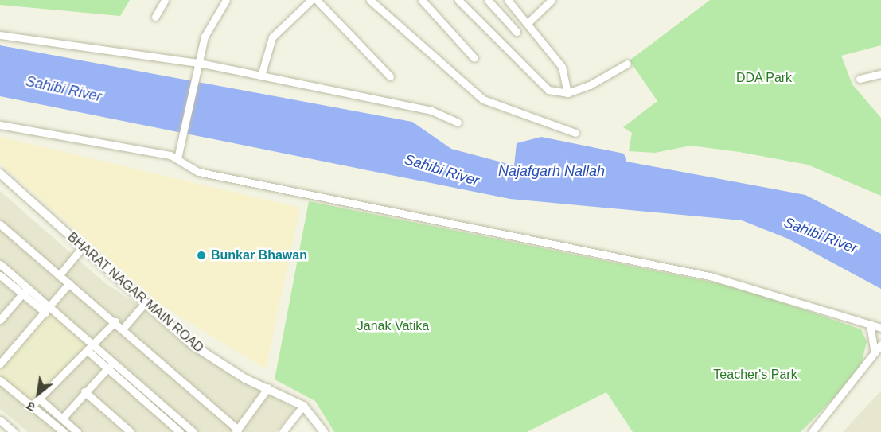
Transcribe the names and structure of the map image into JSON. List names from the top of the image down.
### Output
{
  "streets": {
    "street": ["BHARAT NAGAR MAIN ROAD"]
  },
  "water": ["Sahibi River", "Najafgarh Nallah"],
  "parks": ["DDA Park", "Janak Vatika", "Teacher's Park"],
  "places": ["Bunkar Bhawan"],
  "north": "bottom left"
}
